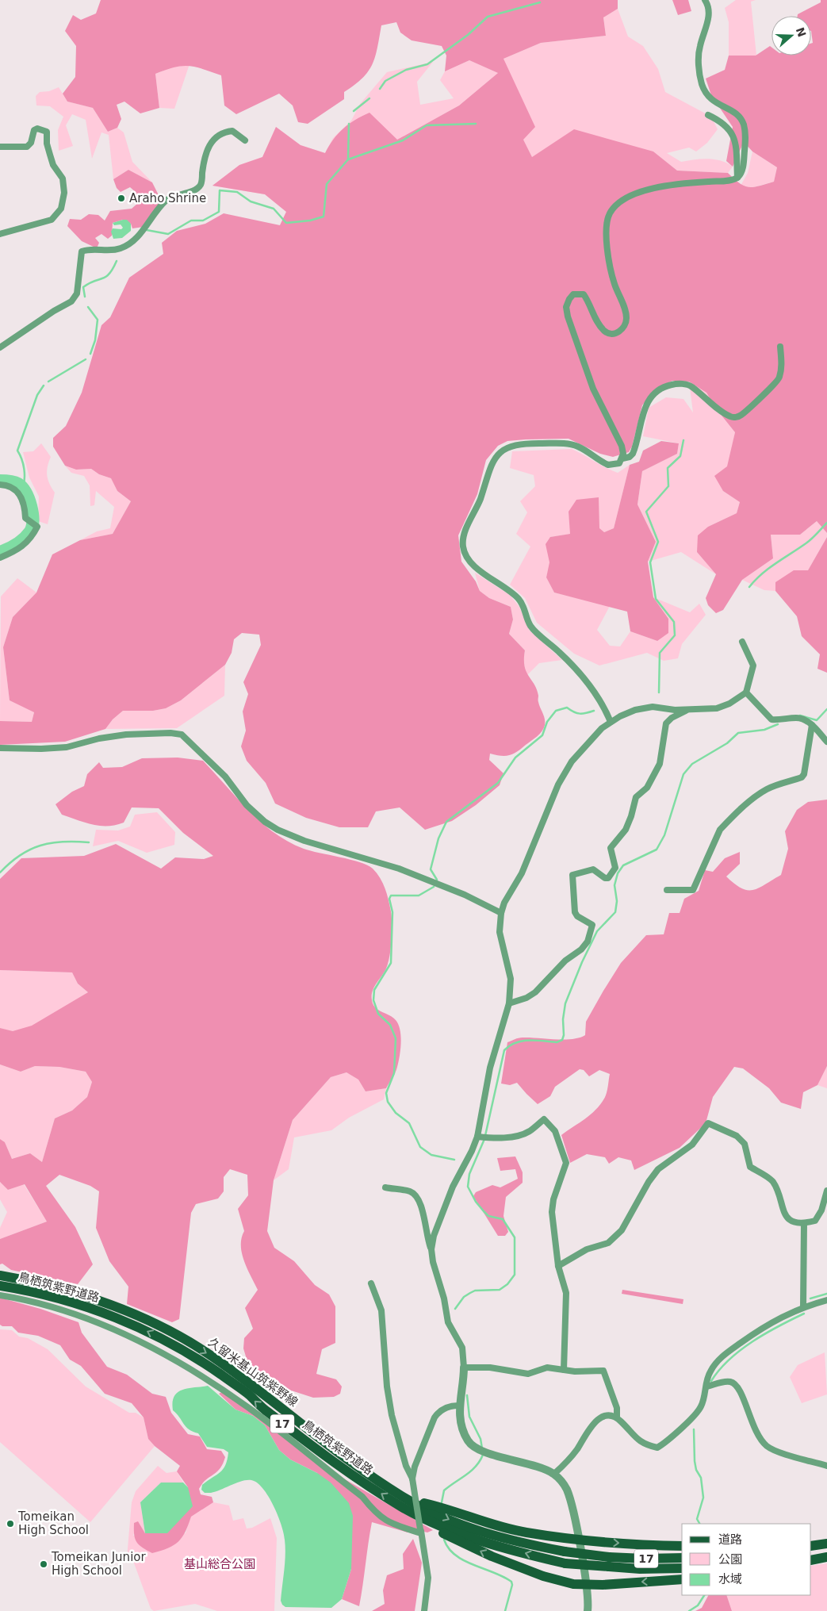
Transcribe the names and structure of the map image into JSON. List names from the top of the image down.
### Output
{
  "streets": {
    "main road": ["鳥栖筑紫野道路", "久留米基山筑紫野線", "17"]
  },
  "crossings": [
    ["鳥栖筑紫野道路", "久留米基山筑紫野線"]
  ],
  "parks": ["基山総合公園"],
  "places": ["Araho Shrine", "Tomeikan High School", "Tomeikan Junior High School"],
  "legend": ["道路", "公園", "水域"],
  "north": "right"
}
